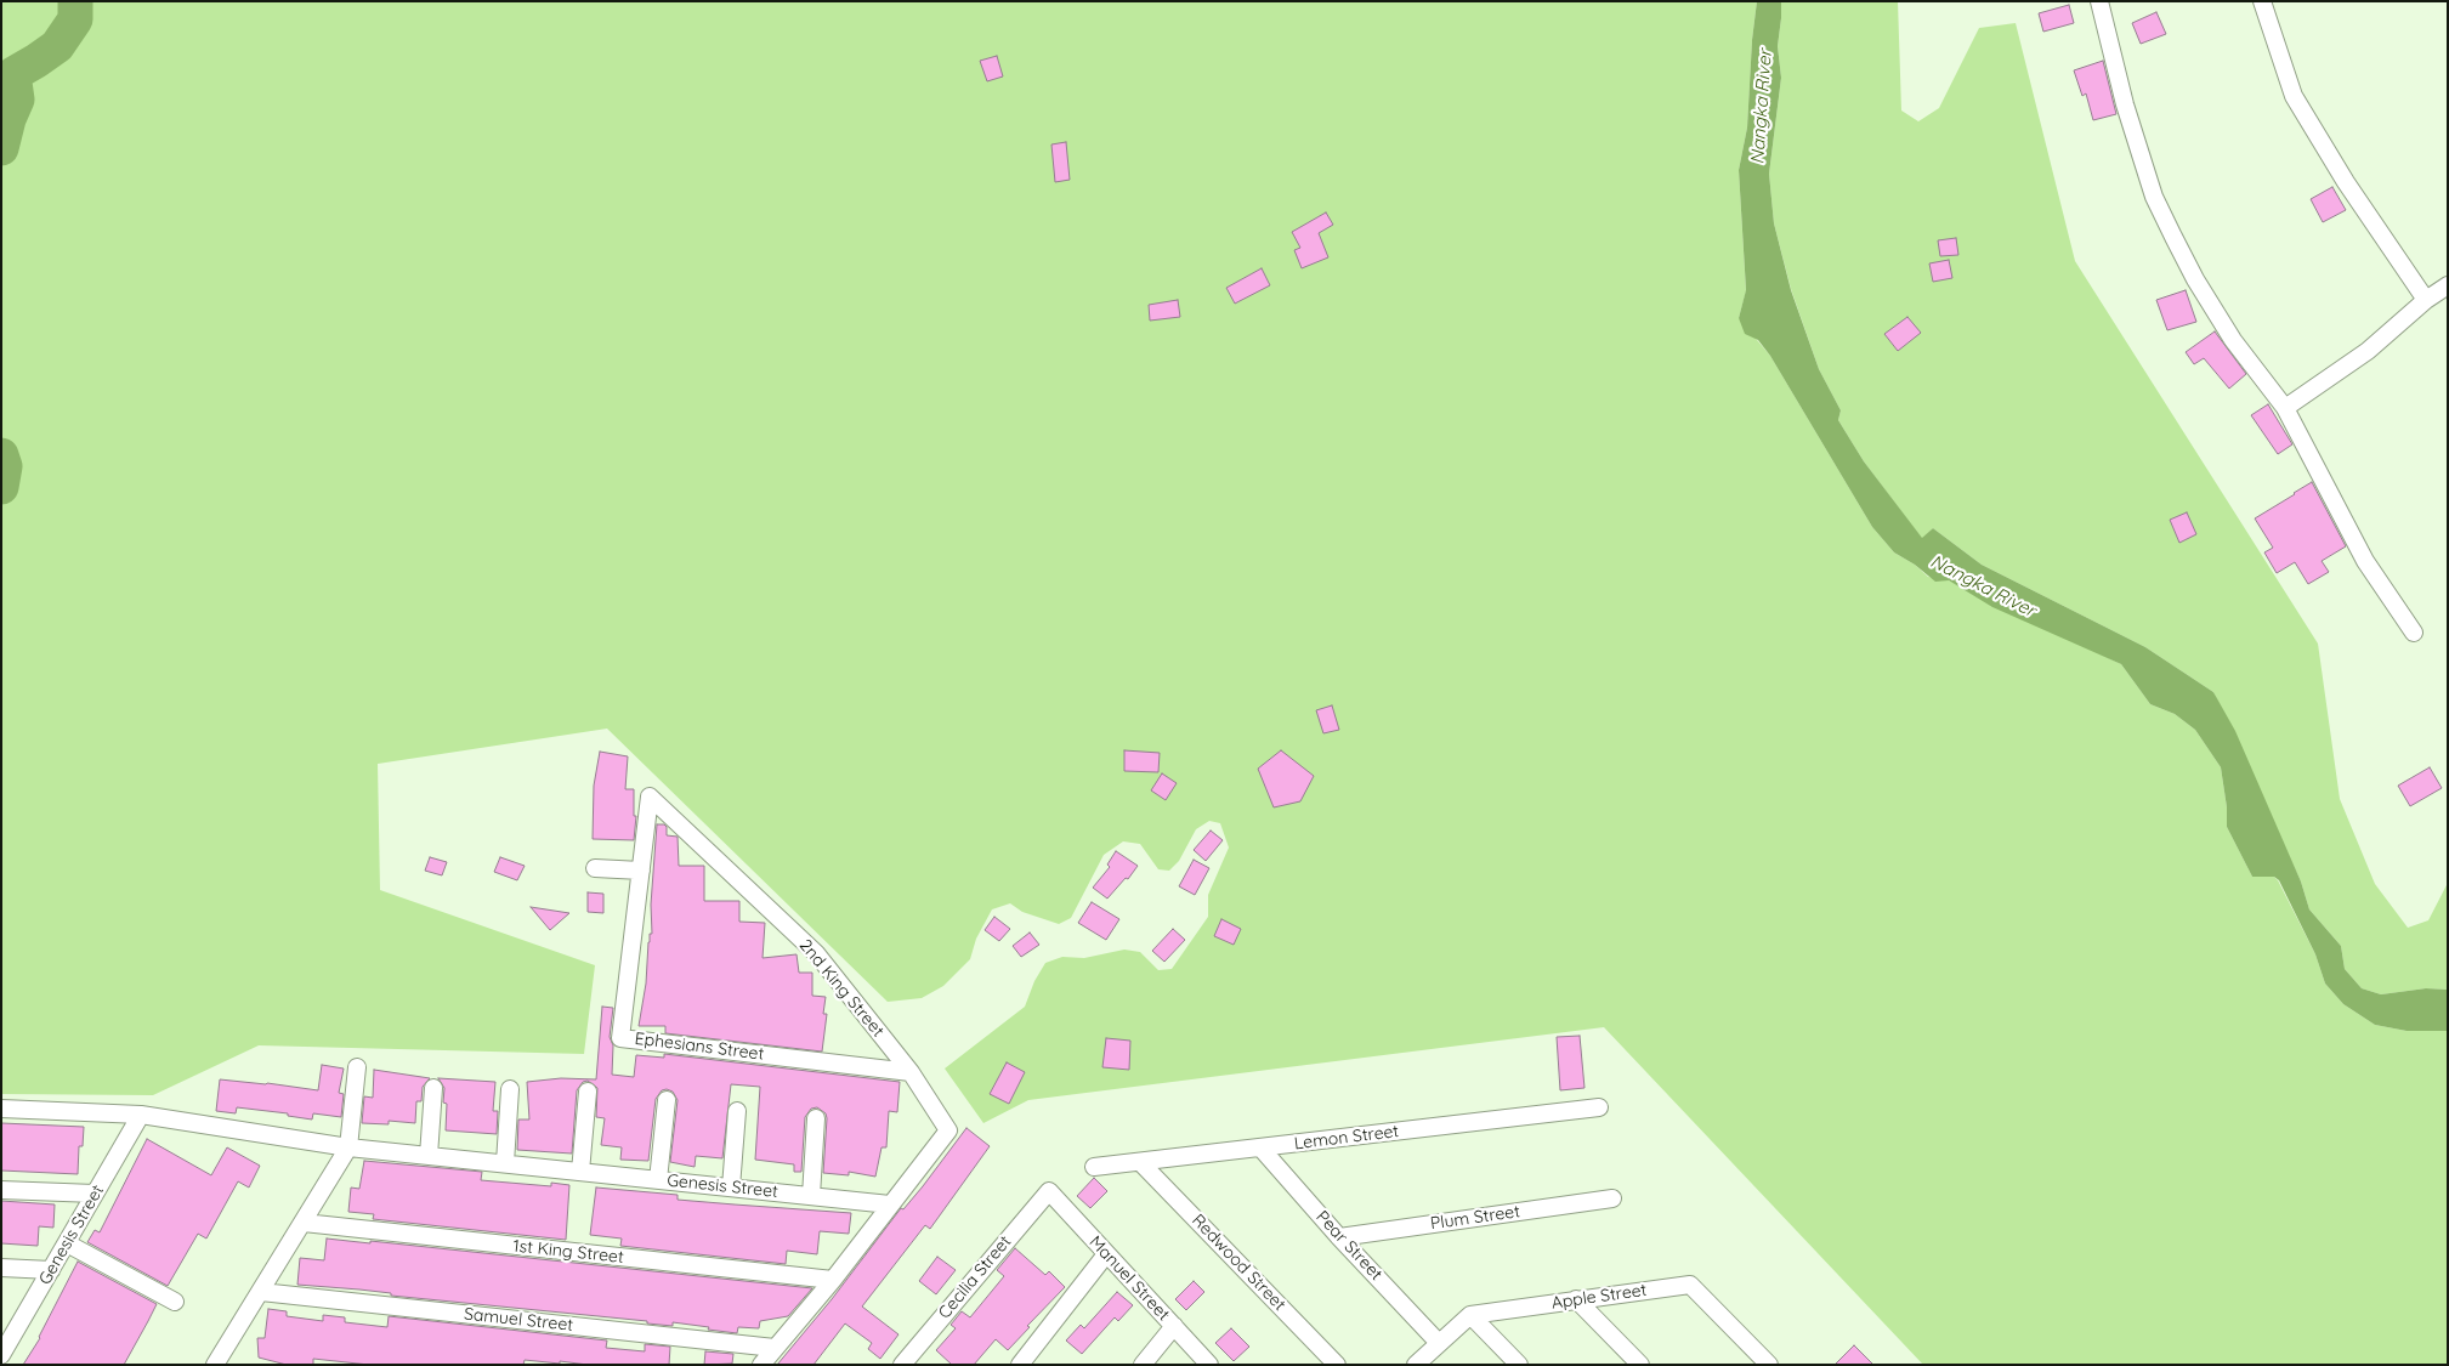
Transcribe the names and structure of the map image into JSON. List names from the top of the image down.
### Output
{
  "streets": {
    "street": [
      "2nd King Street",
      "Ephesians Street",
      "Lemon Street",
      "Genesis Street",
      "Plum Street",
      "Pear Street",
      "1st King Street",
      "Redwood Street",
      "Cecilia Street",
      "Manuel Street",
      "Apple Street",
      "Samuel Street"
    ]
  },
  "crossings": [
    ["2nd King Street", "Ephesians Street"],
    ["2nd King Street", "Genesis Street"],
    ["Lemon Street", "Pear Street"],
    ["Lemon Street", "Redwood Street"],
    ["Plum Street", "Pear Street"],
    ["Cecilia Street", "Manuel Street"]
  ],
  "water": ["Nangka River"]
}
